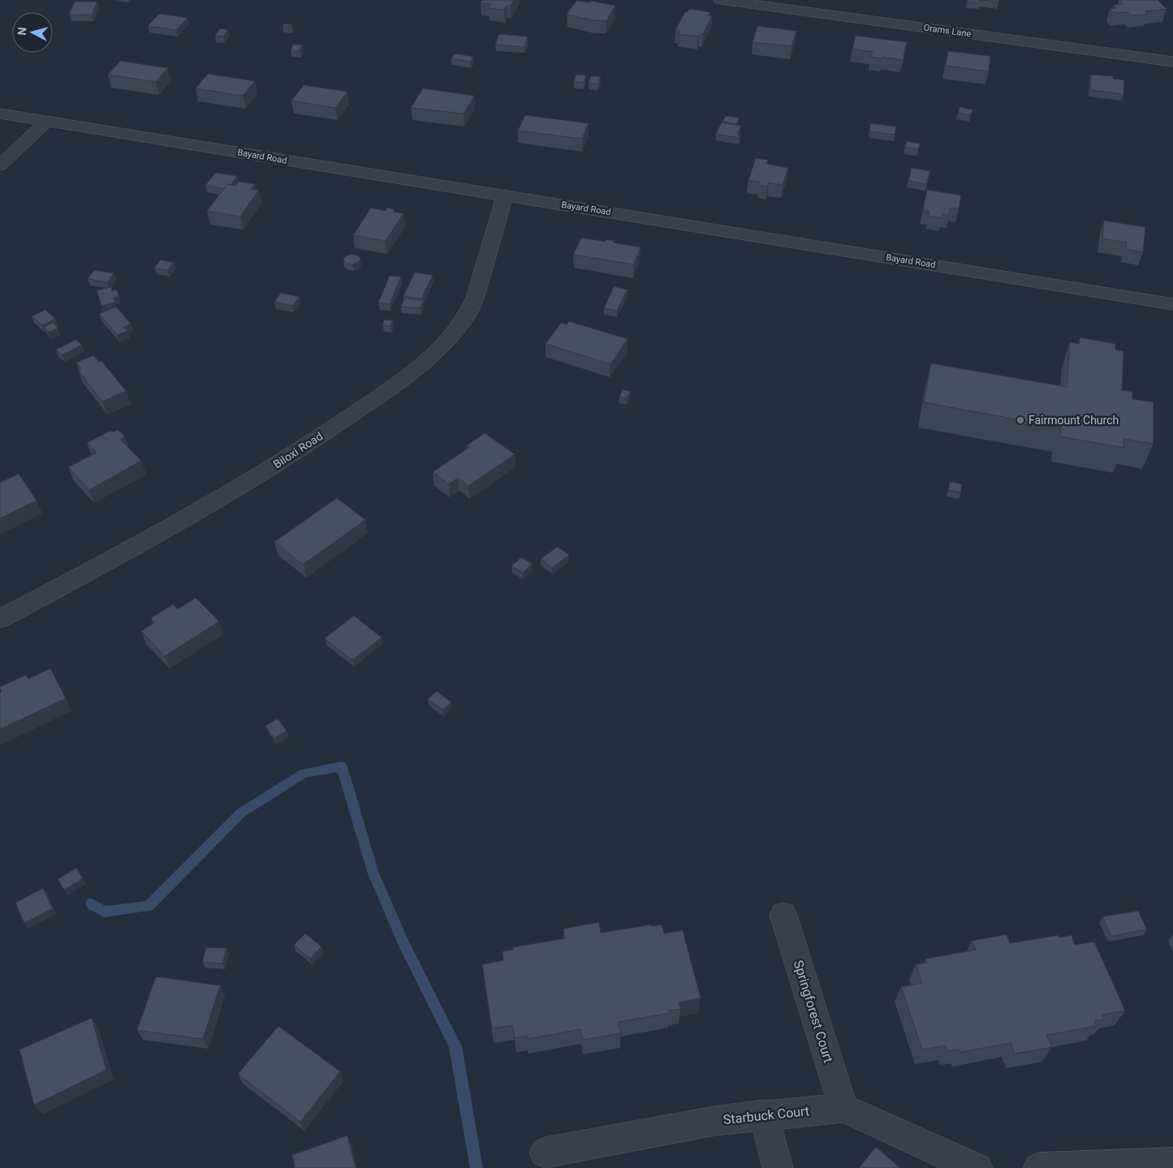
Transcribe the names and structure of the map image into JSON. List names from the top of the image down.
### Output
{
  "streets": {
    "street": [
      "Orams Lane",
      "Bayard Road",
      "Biloxi Road",
      "Springforest Court",
      "Starbuck Court"
    ]
  },
  "crossings": [
    ["Bayard Road", "Biloxi Road"],
    ["Springforest Court", "Starbuck Court"]
  ],
  "places": ["Fairmount Church"],
  "north": "left"
}
